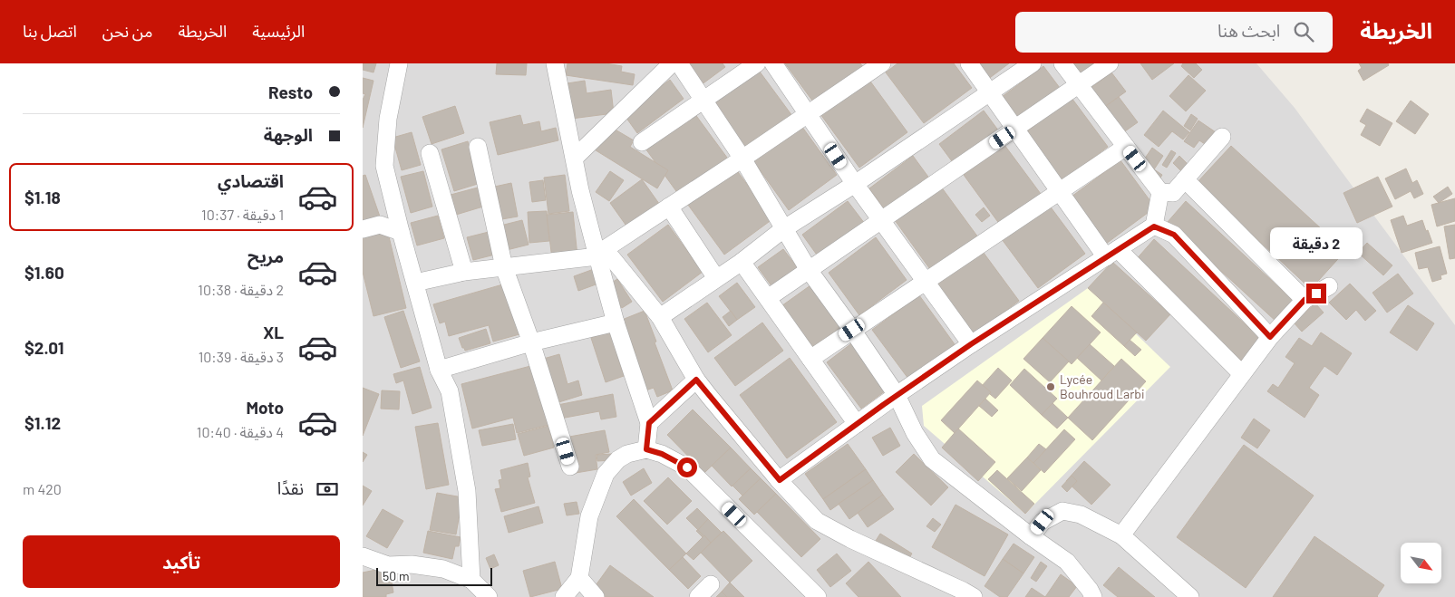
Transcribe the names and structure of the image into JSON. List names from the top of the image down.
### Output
{
  "places": ["Lycée Bouhroud Larbi"],
  "scale_bar": "50 m",
  "north": "bottom right",
  "page": {
    "header": "الخريطة",
    "search": "ابحث هنا",
    "nav": [
      "الرئيسية",
      "الخريطة",
      "من نحن",
      "اتصل بنا"
    ],
    "banner": ["Resto", "الوجهة"],
    "list": [
      {
        "name": "اقتصادي",
        "note": "1 دقيقة · 10:37",
        "value": "$1.18"
      },
      {
        "name": "مريح",
        "note": "2 دقيقة · 10:38",
        "value": "$1.60"
      },
      {
        "name": "XL",
        "note": "3 دقيقة · 10:39",
        "value": "$2.01"
      },
      {
        "name": "Moto",
        "note": "4 دقيقة · 10:40",
        "value": "$1.12"
      }
    ],
    "bubble": "2 دقيقة",
    "pay": ["نقدًا", "420 m"],
    "buttons": "تأكيد",
    "scale": "50 m"
  }
}
